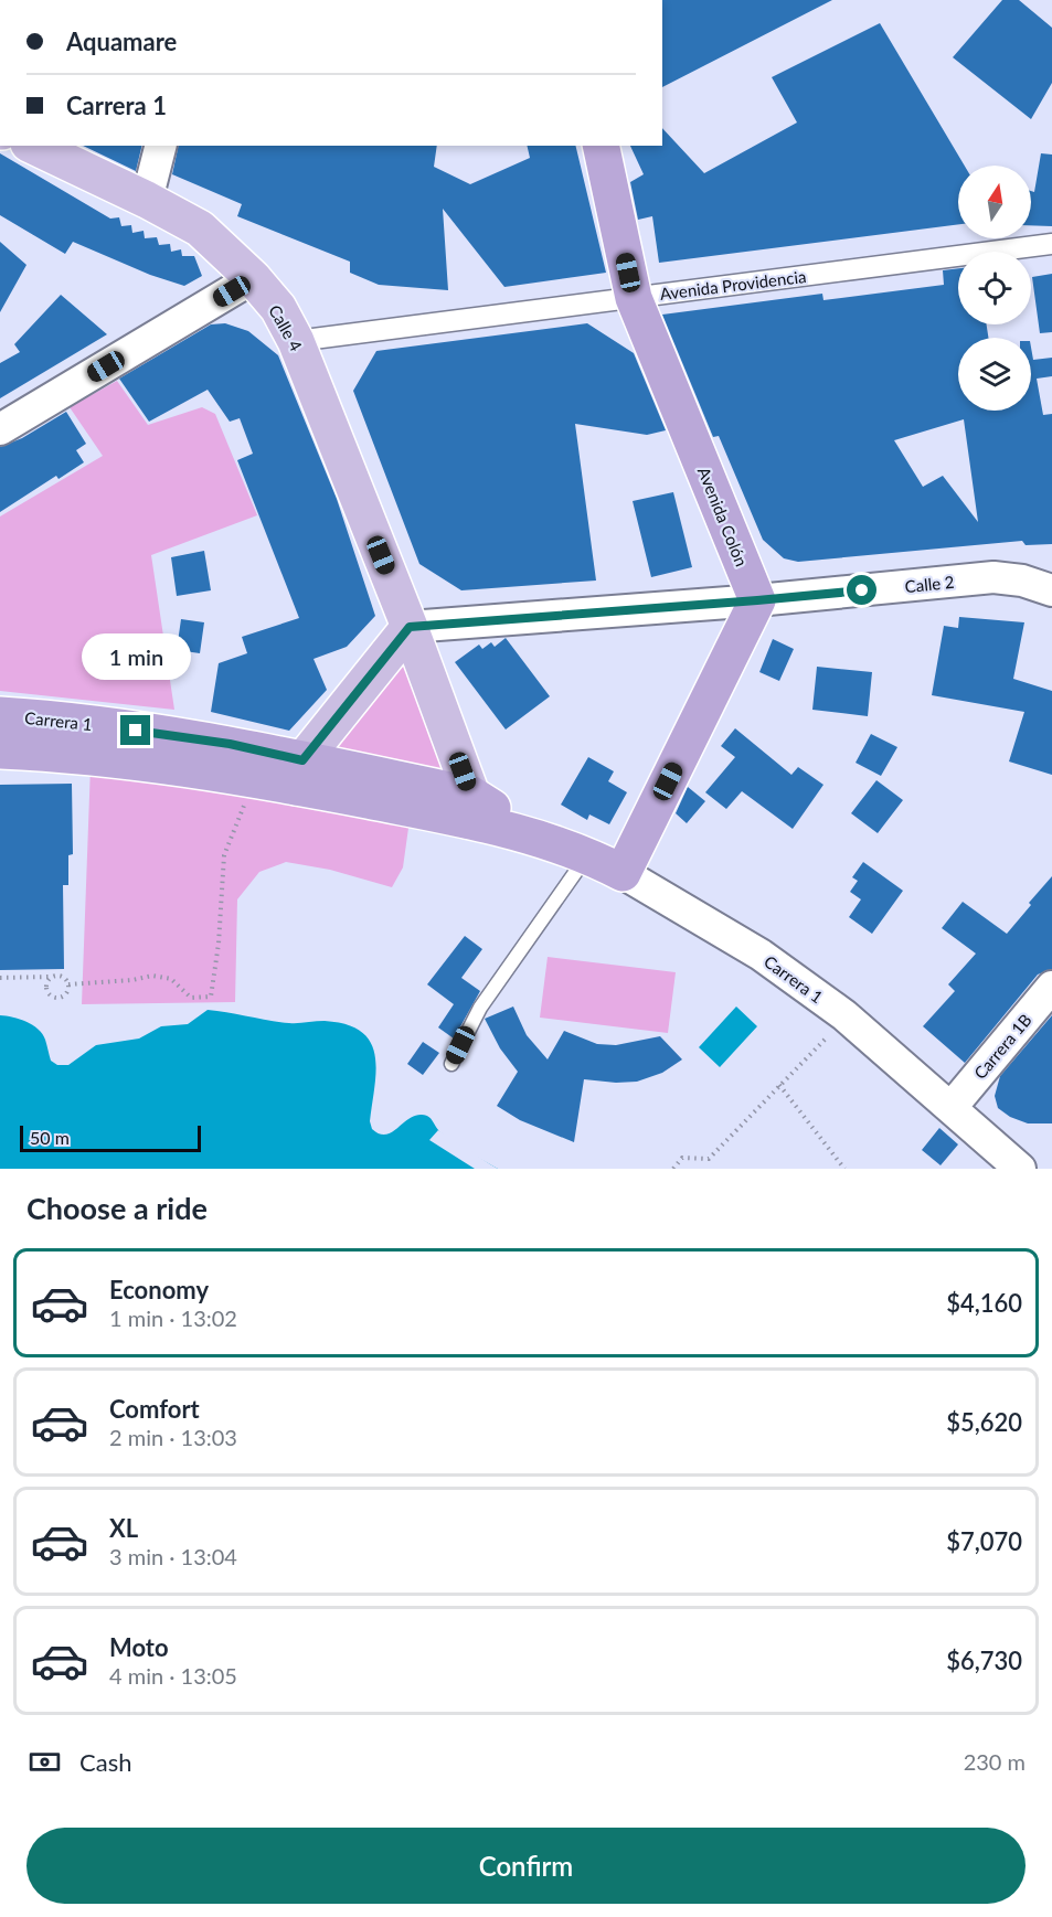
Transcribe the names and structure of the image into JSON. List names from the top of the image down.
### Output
{
  "streets": {
    "highway": ["Avenida Colón", "Carrera 1"],
    "main road": ["Calle 4"],
    "street": ["Avenida Providencia", "Calle 2", "Carrera 1B"]
  },
  "crossings": [
    ["Avenida Providencia", "Calle 4"],
    ["Avenida Providencia", "Avenida Colón"],
    ["Calle 4", "Calle 2"],
    ["Calle 4", "Carrera 1"],
    ["Avenida Colón", "Calle 2"],
    ["Carrera 1", "Carrera 1B"]
  ],
  "scale_bar": "50 m",
  "north": "top",
  "page": {
    "banner": ["Aquamare", "Carrera 1"],
    "bubble": "1 min",
    "scale": "50 m",
    "heading": "Choose a ride",
    "list": [
      {
        "name": "Economy",
        "note": "1 min · 13:02",
        "value": "$4,160"
      },
      {
        "name": "Comfort",
        "note": "2 min · 13:03",
        "value": "$5,620"
      },
      {
        "name": "XL",
        "note": "3 min · 13:04",
        "value": "$7,070"
      },
      {
        "name": "Moto",
        "note": "4 min · 13:05",
        "value": "$6,730"
      }
    ],
    "pay": ["Cash", "230 m"],
    "buttons": "Confirm"
  }
}
